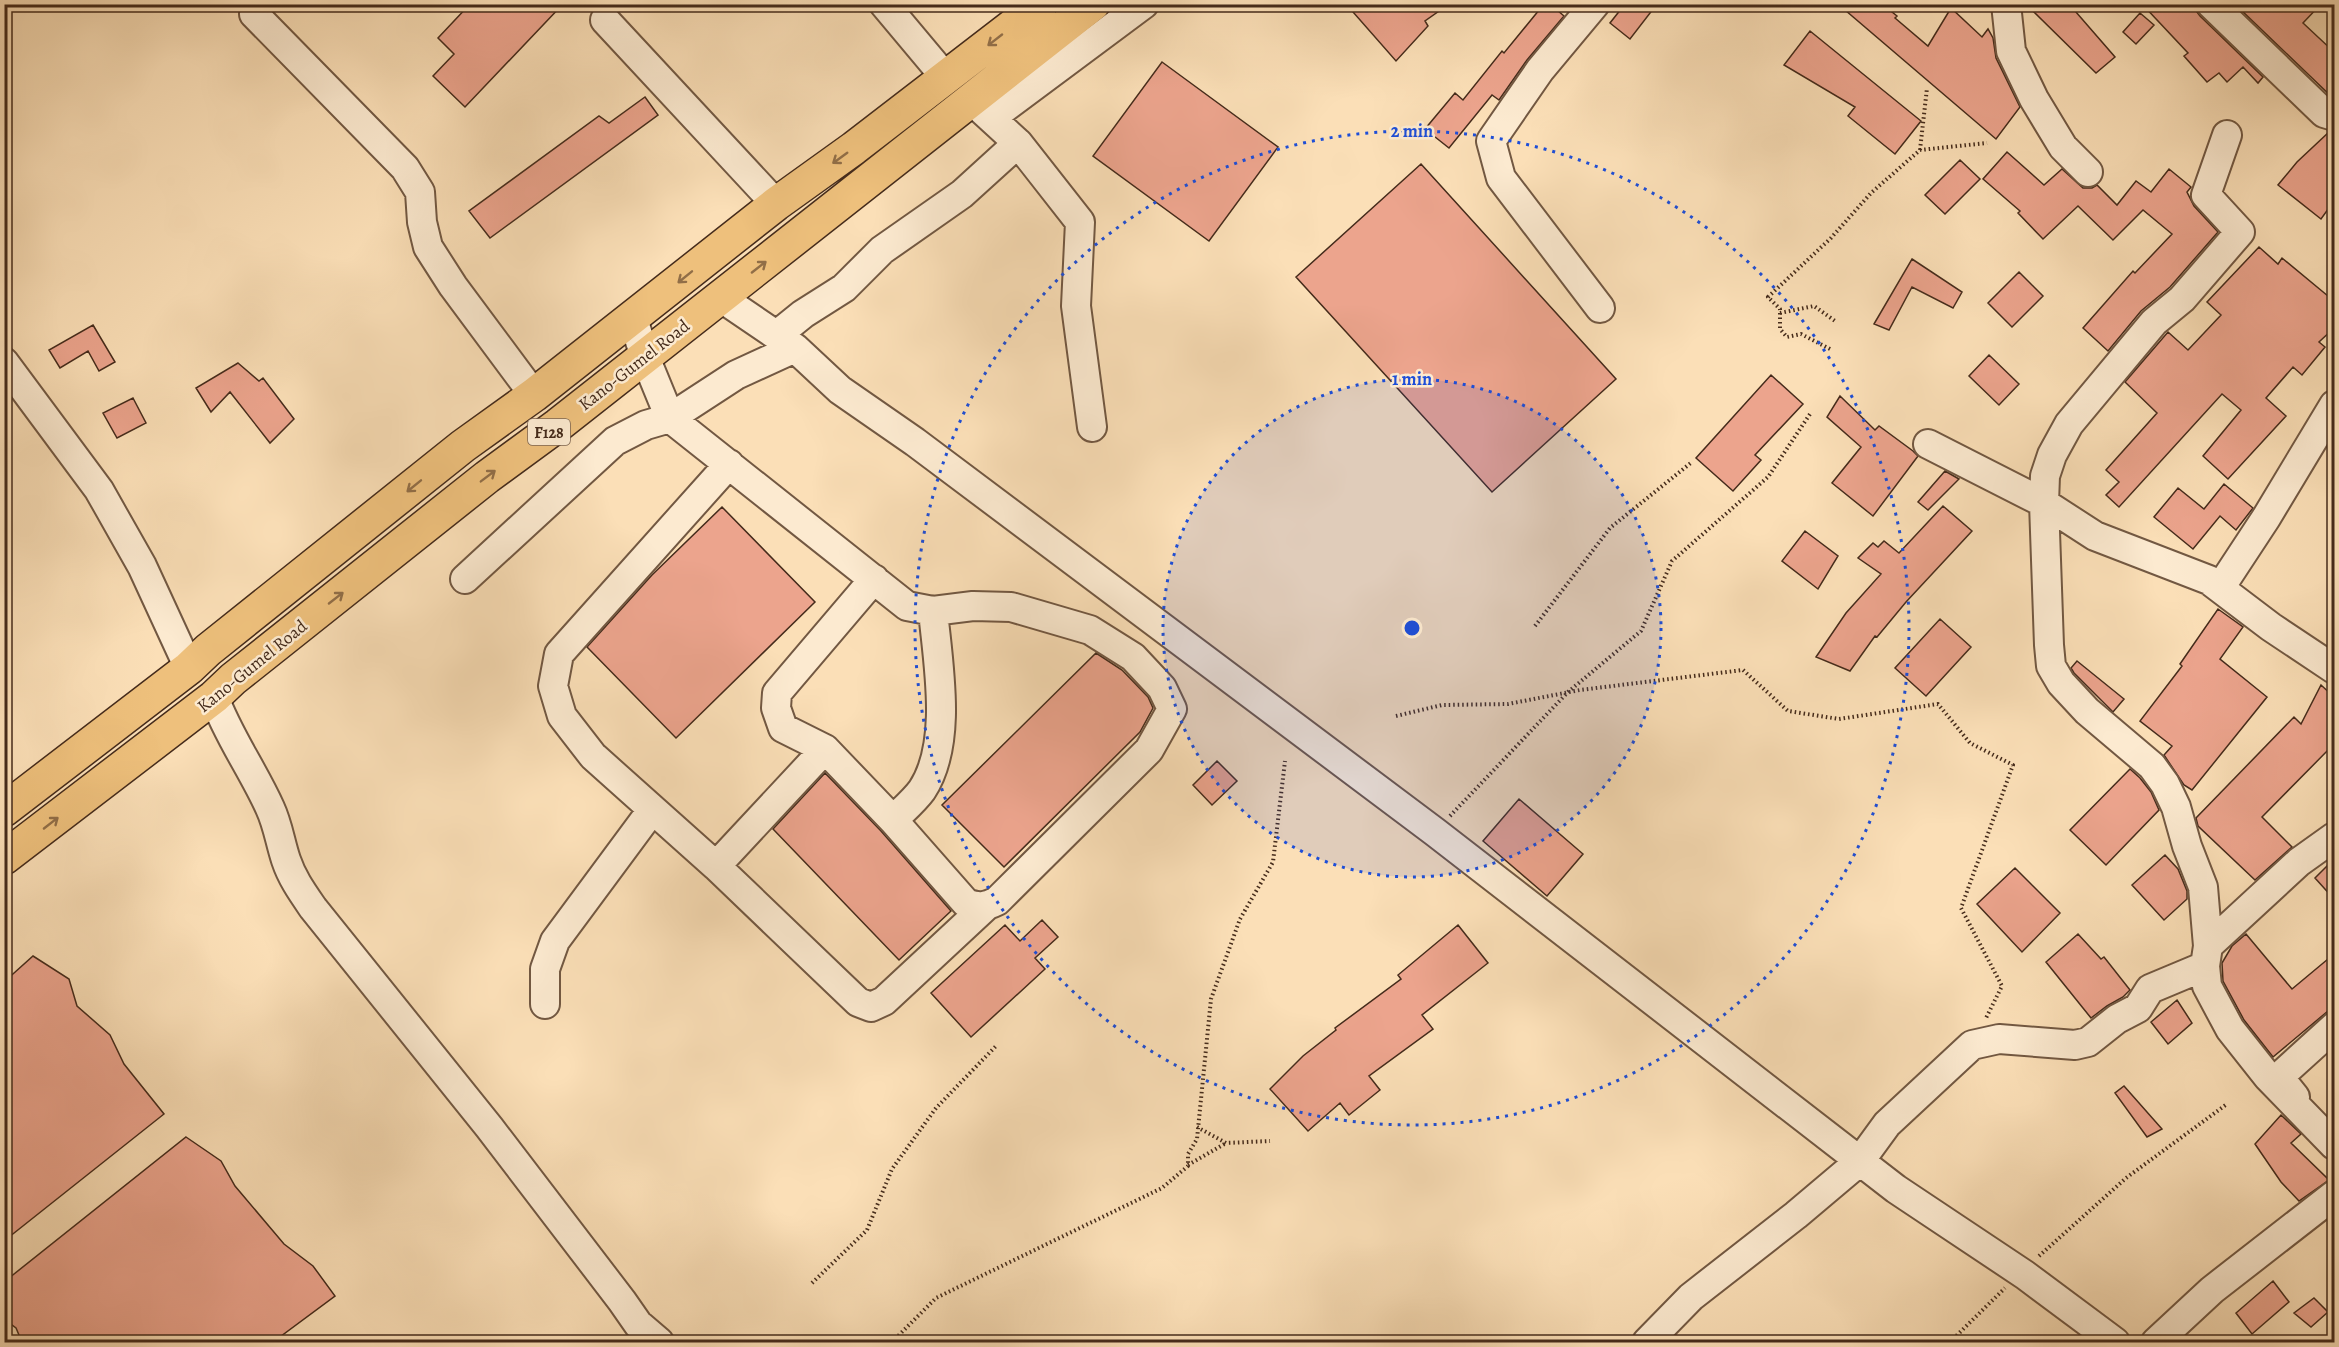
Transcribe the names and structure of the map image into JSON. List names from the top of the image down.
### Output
{
  "streets": {
    "main road": ["Kano-Gumel Road", "F128"]
  },
  "rings": ["2 min", "1 min"]
}
